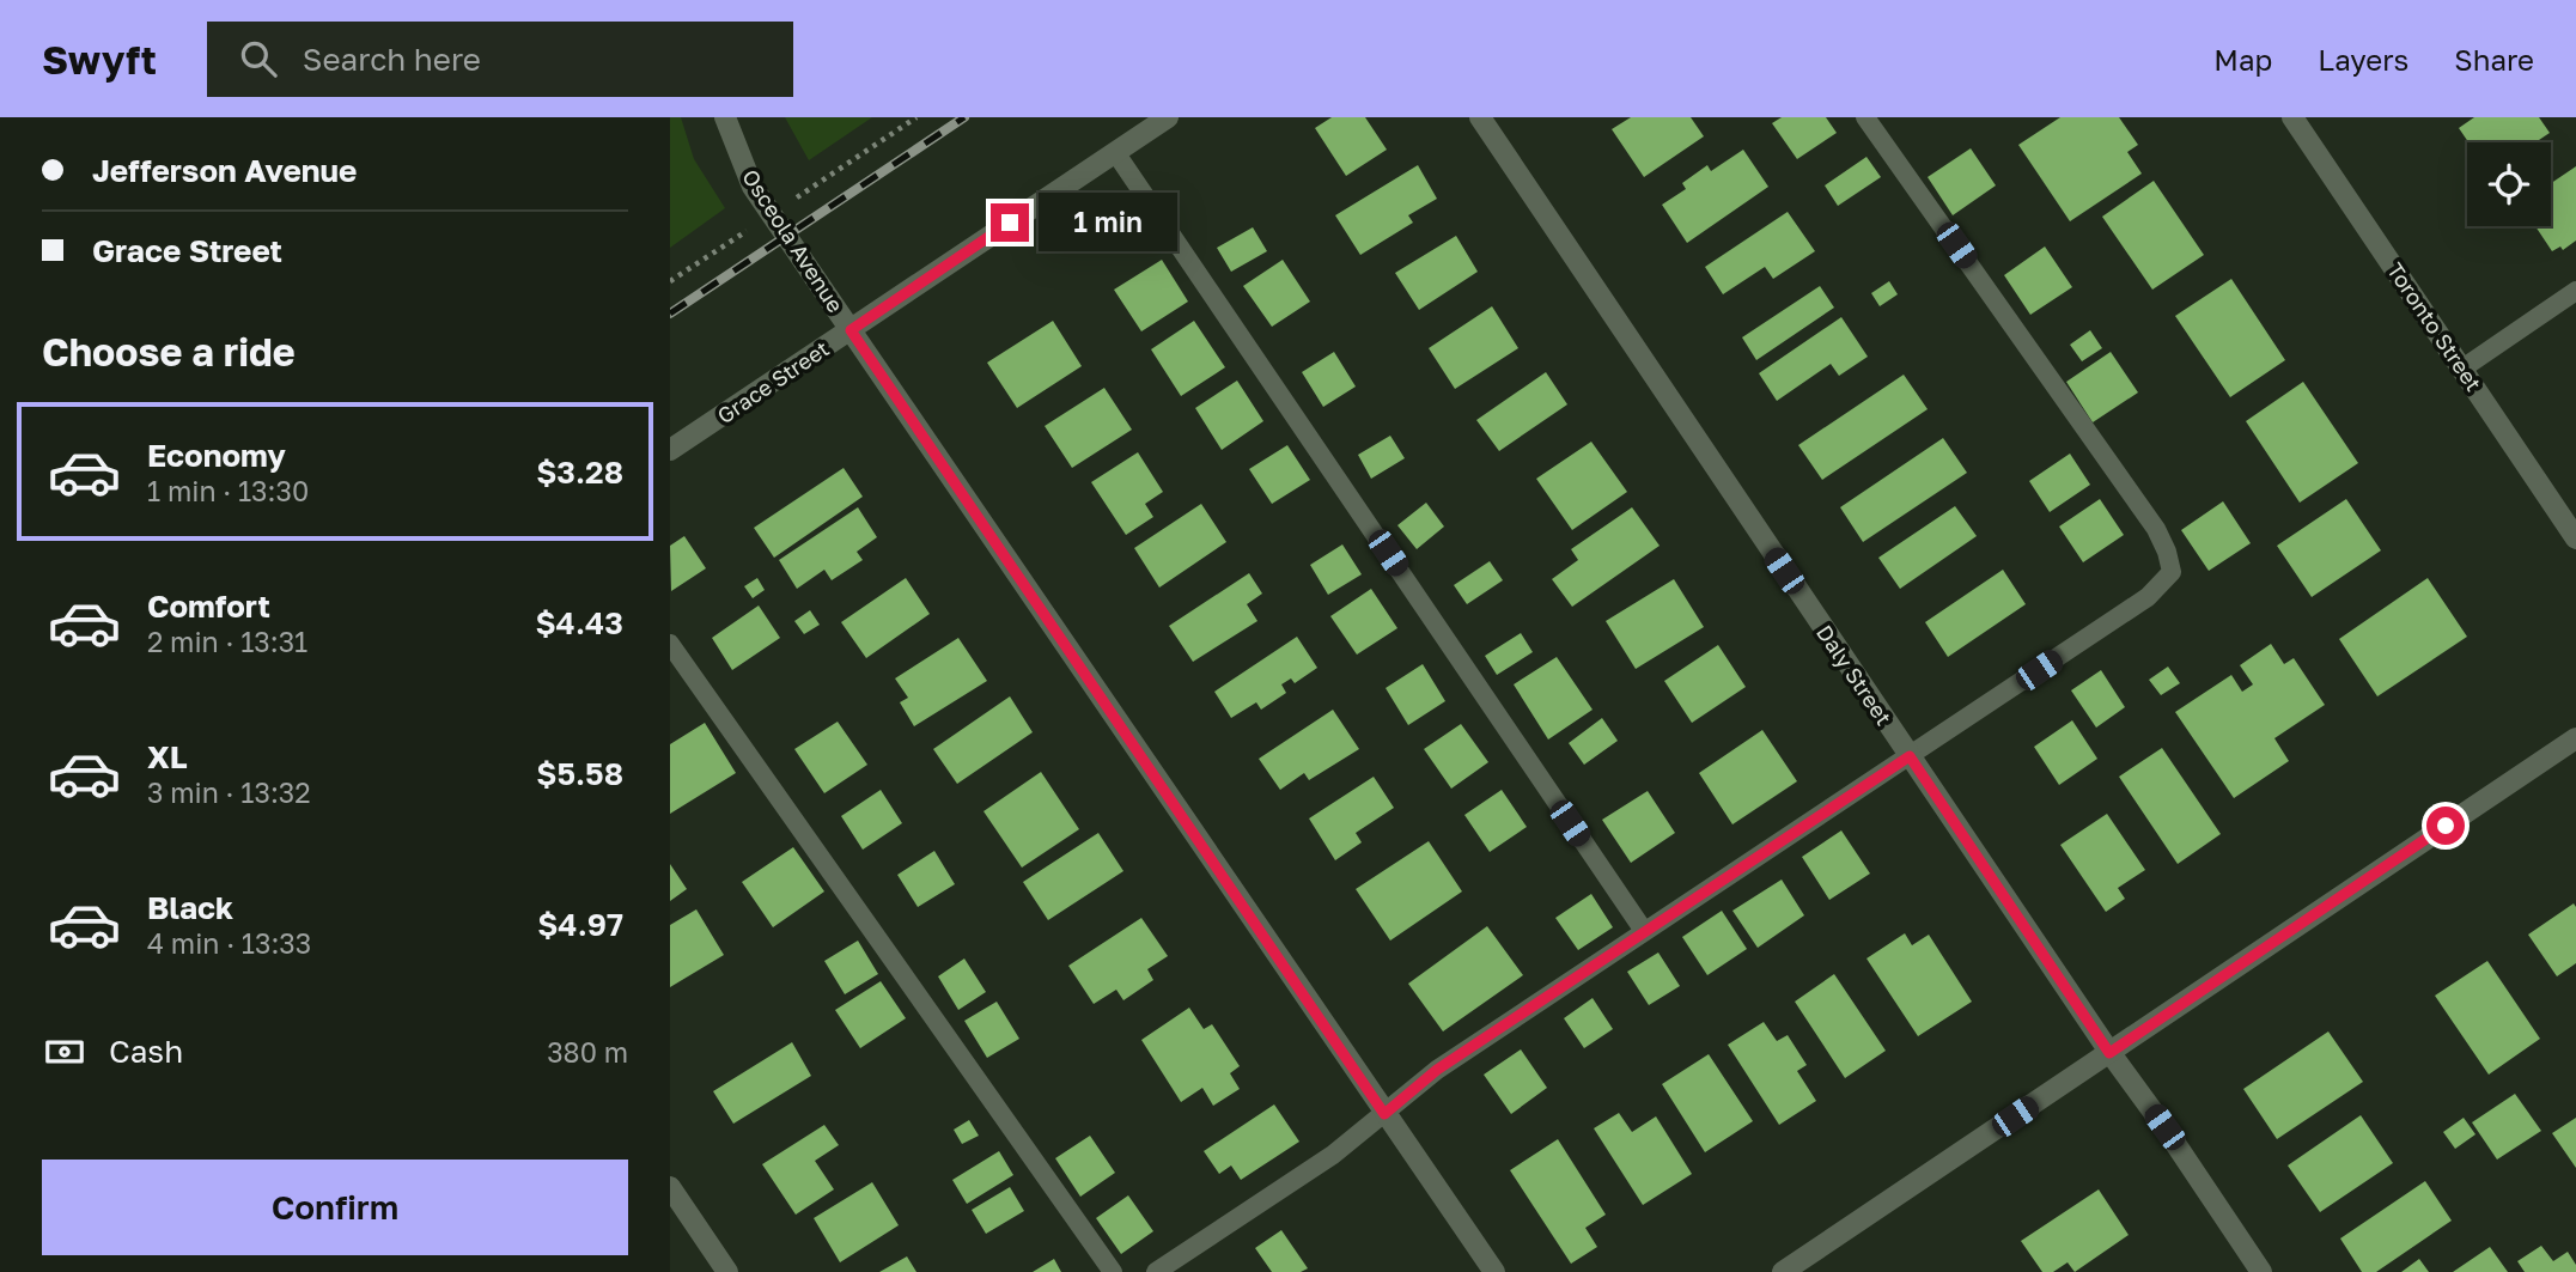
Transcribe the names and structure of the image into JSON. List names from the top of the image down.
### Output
{
  "streets": {
    "street": [
      "Osceola Avenue",
      "Toronto Street",
      "Grace Street",
      "Daly Street"
    ]
  },
  "crossings": [
    ["Osceola Avenue", "Grace Street"]
  ],
  "page": {
    "header": "Swyft",
    "search": "Search here",
    "nav": ["Map", "Layers", "Share"],
    "banner": ["Jefferson Avenue", "Grace Street"],
    "bubble": "1 min",
    "heading": "Choose a ride",
    "list": [
      {
        "name": "Economy",
        "note": "1 min · 13:30",
        "value": "$3.28"
      },
      {
        "name": "Comfort",
        "note": "2 min · 13:31",
        "value": "$4.43"
      },
      {
        "name": "XL",
        "note": "3 min · 13:32",
        "value": "$5.58"
      },
      {
        "name": "Black",
        "note": "4 min · 13:33",
        "value": "$4.97"
      }
    ],
    "pay": ["Cash", "380 m"],
    "buttons": "Confirm"
  }
}
